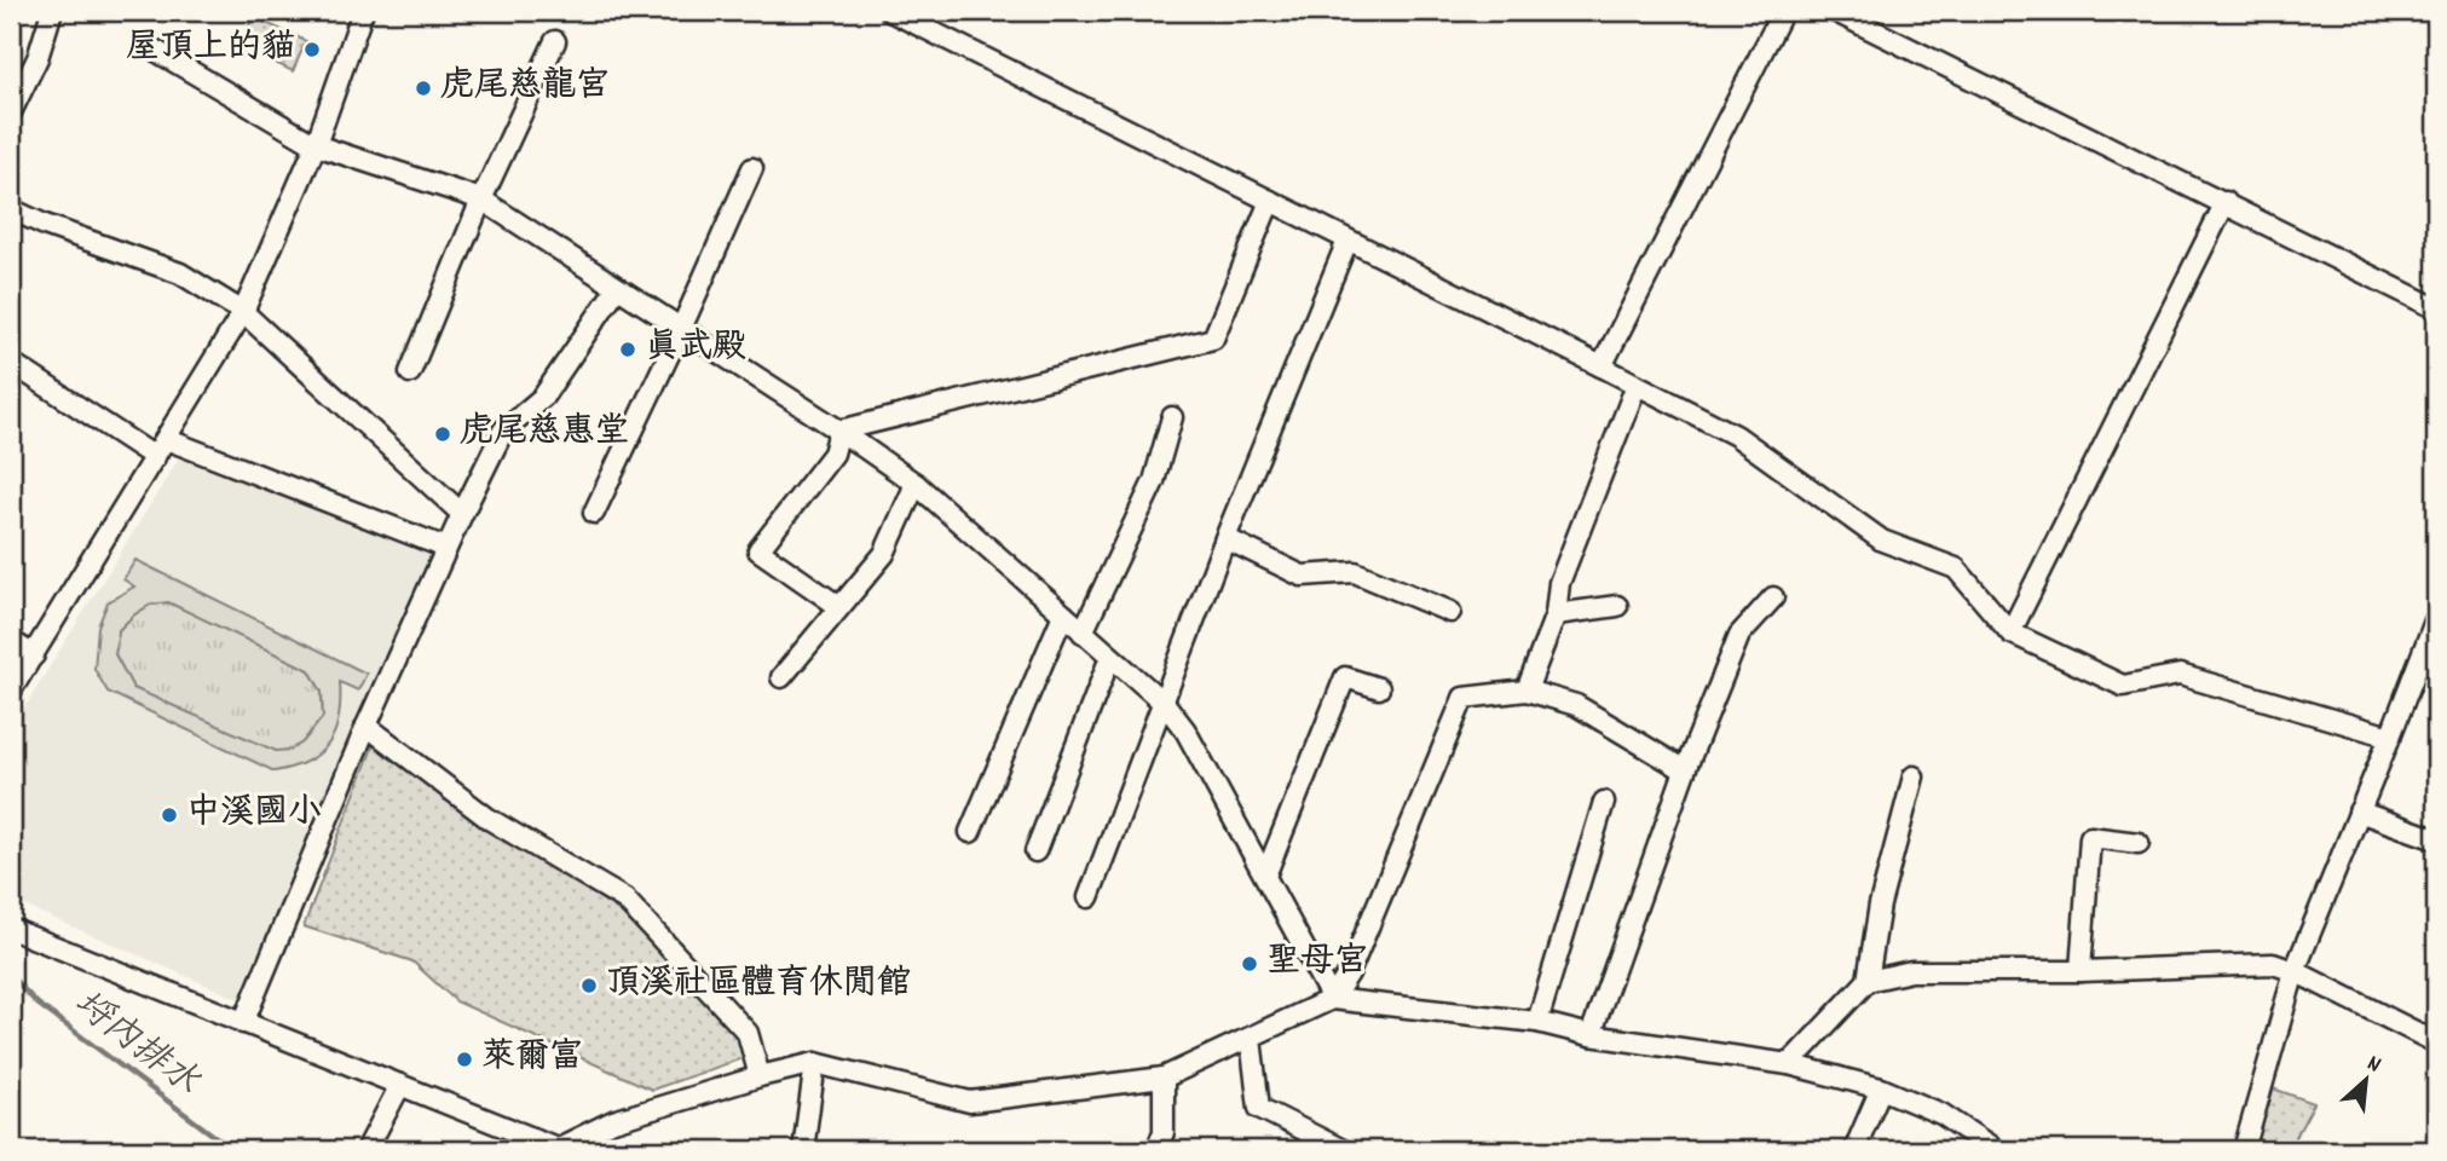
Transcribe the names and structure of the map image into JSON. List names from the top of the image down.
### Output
{
  "water": ["埒內排水"],
  "places": [
    "屋頂上的貓",
    "虎尾慈龍宮",
    "真武殿",
    "虎尾慈惠堂",
    "中溪國小",
    "聖母宮",
    "頂溪社區體育休閒館",
    "萊爾富"
  ],
  "north": "top right"
}
